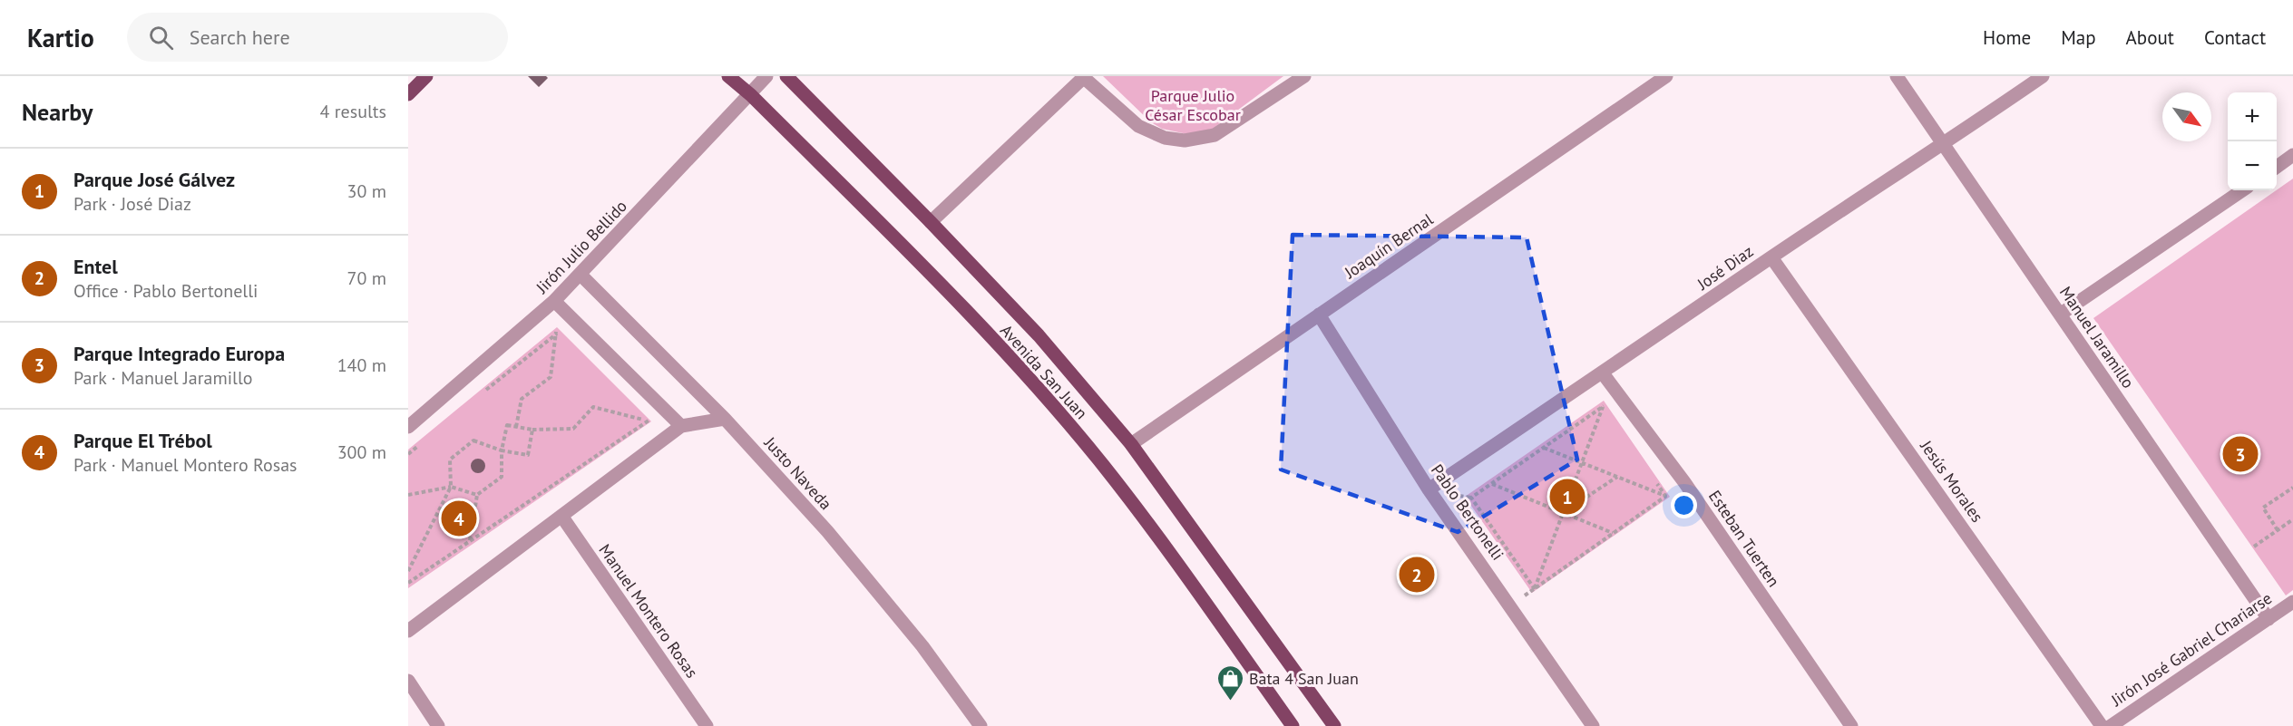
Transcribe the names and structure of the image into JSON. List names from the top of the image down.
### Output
{
  "streets": {
    "main road": ["Avenida San Juan"],
    "street": [
      "Joaquín Bernal",
      "Jirón Julio Bellido",
      "José Diaz",
      "Manuel Jaramillo",
      "Justo Naveda",
      "Jesús Morales",
      "Pablo Bertonelli",
      "Esteban Tuerten",
      "Manuel Montero Rosas",
      "Jirón José Gabriel Chariarse"
    ]
  },
  "crossings": [
    ["Joaquín Bernal", "Avenida San Juan"],
    ["Joaquín Bernal", "Pablo Bertonelli"],
    ["Jirón Julio Bellido", "Avenida San Juan"],
    ["Jirón Julio Bellido", "Justo Naveda"],
    ["José Diaz", "Manuel Jaramillo"],
    ["José Diaz", "Jesús Morales"],
    ["José Diaz", "Pablo Bertonelli"],
    ["José Diaz", "Esteban Tuerten"],
    ["Manuel Jaramillo", "Jirón José Gabriel Chariarse"]
  ],
  "parks": ["Parque Julio César Escobar"],
  "places": {
    "shop": ["Bata 4 San Juan"]
  },
  "north": "bottom right",
  "page": {
    "header": "Kartio",
    "search": "Search here",
    "nav": [
      "Home",
      "Map",
      "About",
      "Contact"
    ],
    "heading": ["Nearby", "4 results"],
    "map_buttons": ["+", "−"],
    "list": [
      {
        "mark": "1",
        "name": "Parque José Gálvez",
        "note": "Park · José Diaz",
        "value": "30 m"
      },
      {
        "mark": "2",
        "name": "Entel",
        "note": "Office · Pablo Bertonelli",
        "value": "70 m"
      },
      {
        "mark": "3",
        "name": "Parque Integrado Europa",
        "note": "Park · Manuel Jaramillo",
        "value": "140 m"
      },
      {
        "mark": "4",
        "name": "Parque El Trébol",
        "note": "Park · Manuel Montero Rosas",
        "value": "300 m"
      }
    ],
    "pins": [
      "3",
      "1",
      "4",
      "2"
    ]
  }
}
